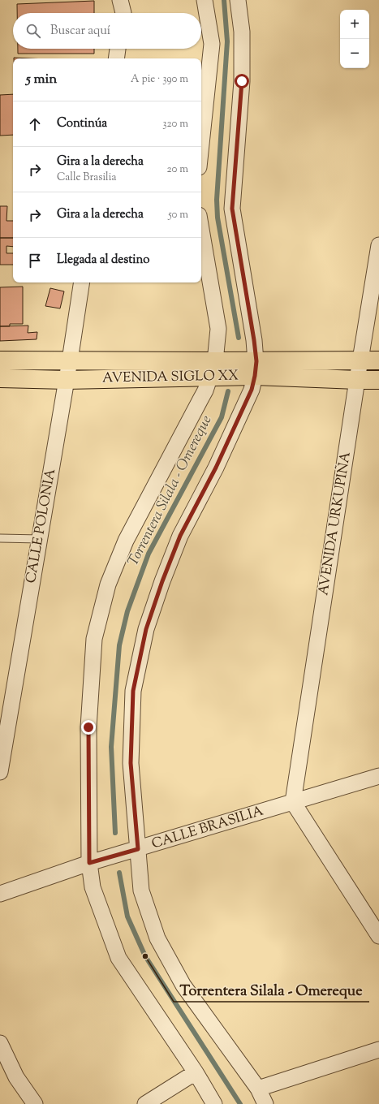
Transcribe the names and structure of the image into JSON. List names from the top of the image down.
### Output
{
  "streets": {
    "highway": ["AVENIDA SIGLO XX"],
    "street": ["AVENIDA URKUPIÑA", "CALLE POLONIA", "CALLE BRASILIA"]
  },
  "crossings": [
    ["AVENIDA SIGLO XX", "AVENIDA URKUPIÑA"],
    ["AVENIDA SIGLO XX", "CALLE POLONIA"],
    ["AVENIDA URKUPIÑA", "CALLE BRASILIA"]
  ],
  "water": ["Torrentera Silala - Omereque"],
  "places": ["Torrentera Silala - Omereque"],
  "page": {
    "map_buttons": ["+", "−"],
    "search": "Buscar aquí",
    "heading": ["5 min", "A pie · 390 m"],
    "list": [
      ["Continúa", "320 m"],
      ["Gira a la derecha", "Calle Brasilia", "20 m"],
      ["Gira a la derecha", "50 m"],
      "Llegada al destino"
    ]
  }
}
